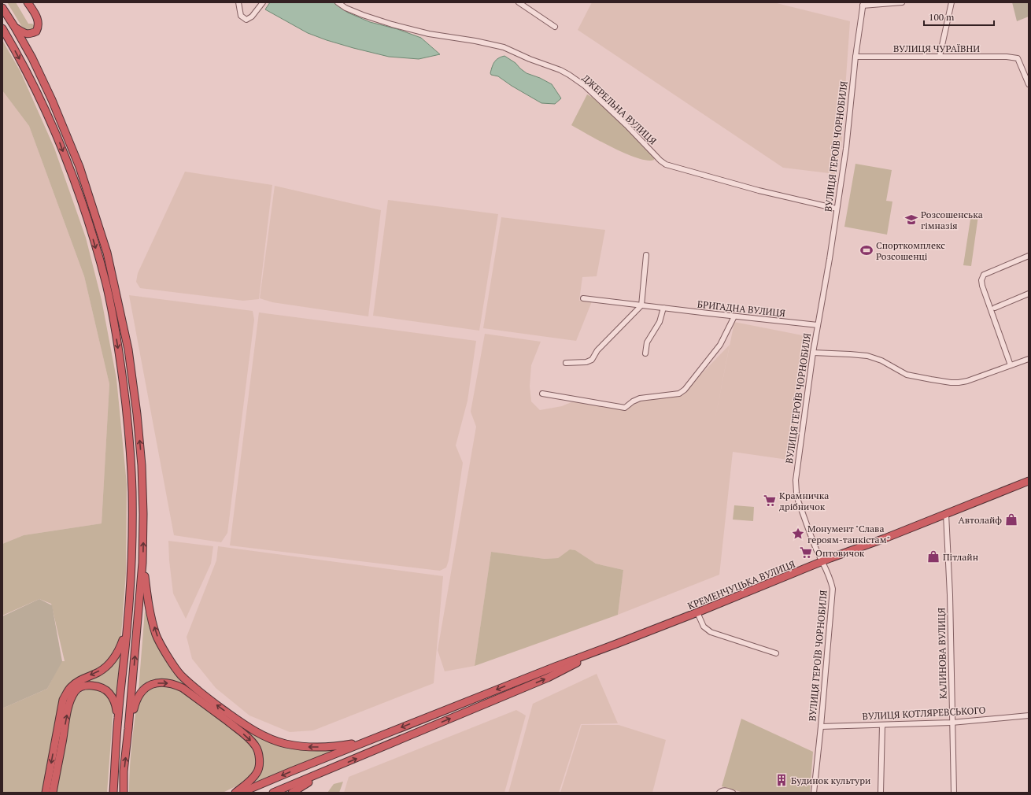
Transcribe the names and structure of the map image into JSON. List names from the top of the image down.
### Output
{
  "streets": {
    "highway": ["КРЕМЕНЧУЦЬКА ВУЛИЦЯ"],
    "street": [
      "ВУЛИЦЯ ЧУРАЇВНИ",
      "ДЖЕРЕЛЬНА ВУЛИЦЯ",
      "ВУЛИЦЯ ГЕРОЇВ ЧОРНОБИЛЯ",
      "БРИГАДНА ВУЛИЦЯ",
      "КАЛИНОВА ВУЛИЦЯ",
      "ВУЛИЦЯ КОТЛЯРЕВСЬКОГО"
    ]
  },
  "crossings": [
    ["ВУЛИЦЯ ЧУРАЇВНИ", "ВУЛИЦЯ ГЕРОЇВ ЧОРНОБИЛЯ"],
    ["ДЖЕРЕЛЬНА ВУЛИЦЯ", "ВУЛИЦЯ ГЕРОЇВ ЧОРНОБИЛЯ"],
    ["ВУЛИЦЯ ГЕРОЇВ ЧОРНОБИЛЯ", "БРИГАДНА ВУЛИЦЯ"],
    ["ВУЛИЦЯ ГЕРОЇВ ЧОРНОБИЛЯ", "КРЕМЕНЧУЦЬКА ВУЛИЦЯ"],
    ["ВУЛИЦЯ ГЕРОЇВ ЧОРНОБИЛЯ", "ВУЛИЦЯ КОТЛЯРЕВСЬКОГО"],
    ["КРЕМЕНЧУЦЬКА ВУЛИЦЯ", "КАЛИНОВА ВУЛИЦЯ"],
    ["КАЛИНОВА ВУЛИЦЯ", "ВУЛИЦЯ КОТЛЯРЕВСЬКОГО"]
  ],
  "places": {
    "school or university": ["Розсошенська гімназія"],
    "sports": ["Спорткомплекс Розсошенці"],
    "supermarket": ["Крамничка дрібничок", "Оптовичок"],
    "shop": ["Автолайф", "Пітлайн"],
    "place": ["Монумент \"Слава героям-танкістам\""],
    "building": ["Будинок культури"]
  },
  "scale_bar": "100 m"
}
